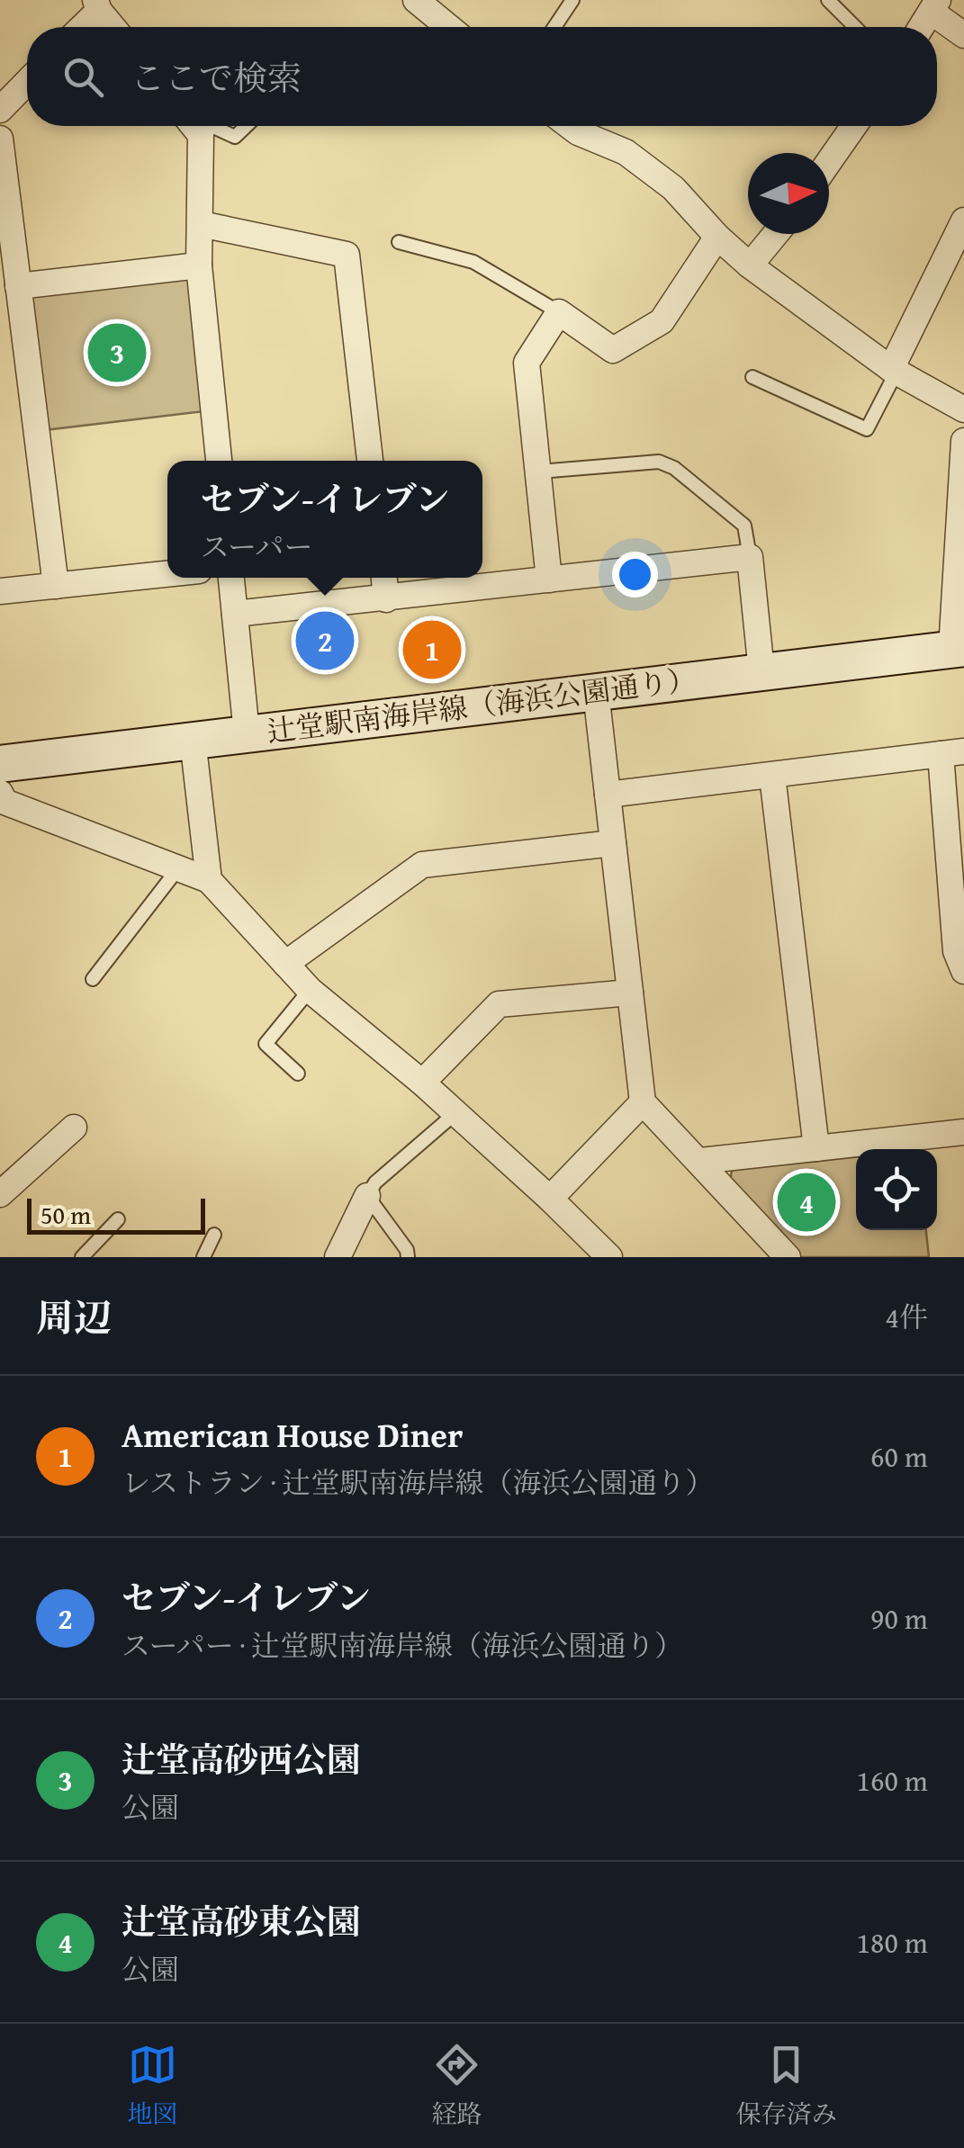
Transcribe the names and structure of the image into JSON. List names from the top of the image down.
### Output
{
  "streets": {
    "street": ["辻堂駅南海岸線（海浜公園通り）"]
  },
  "scale_bar": "50 m",
  "north": "right",
  "page": {
    "search": "ここで検索",
    "pins": [
      "3",
      "2",
      "1",
      "4"
    ],
    "popup": ["セブン-イレブン", "スーパー"],
    "scale": "50 m",
    "heading": ["周辺", "4件"],
    "list": [
      {
        "mark": "1",
        "name": "American House Diner",
        "note": "レストラン · 辻堂駅南海岸線（海浜公園通り）",
        "value": "60 m"
      },
      {
        "mark": "2",
        "name": "セブン-イレブン",
        "note": "スーパー · 辻堂駅南海岸線（海浜公園通り）",
        "value": "90 m"
      },
      {
        "mark": "3",
        "name": "辻堂高砂西公園",
        "note": "公園",
        "value": "160 m"
      },
      {
        "mark": "4",
        "name": "辻堂高砂東公園",
        "note": "公園",
        "value": "180 m"
      }
    ],
    "nav": ["地図", "経路", "保存済み"]
  }
}
